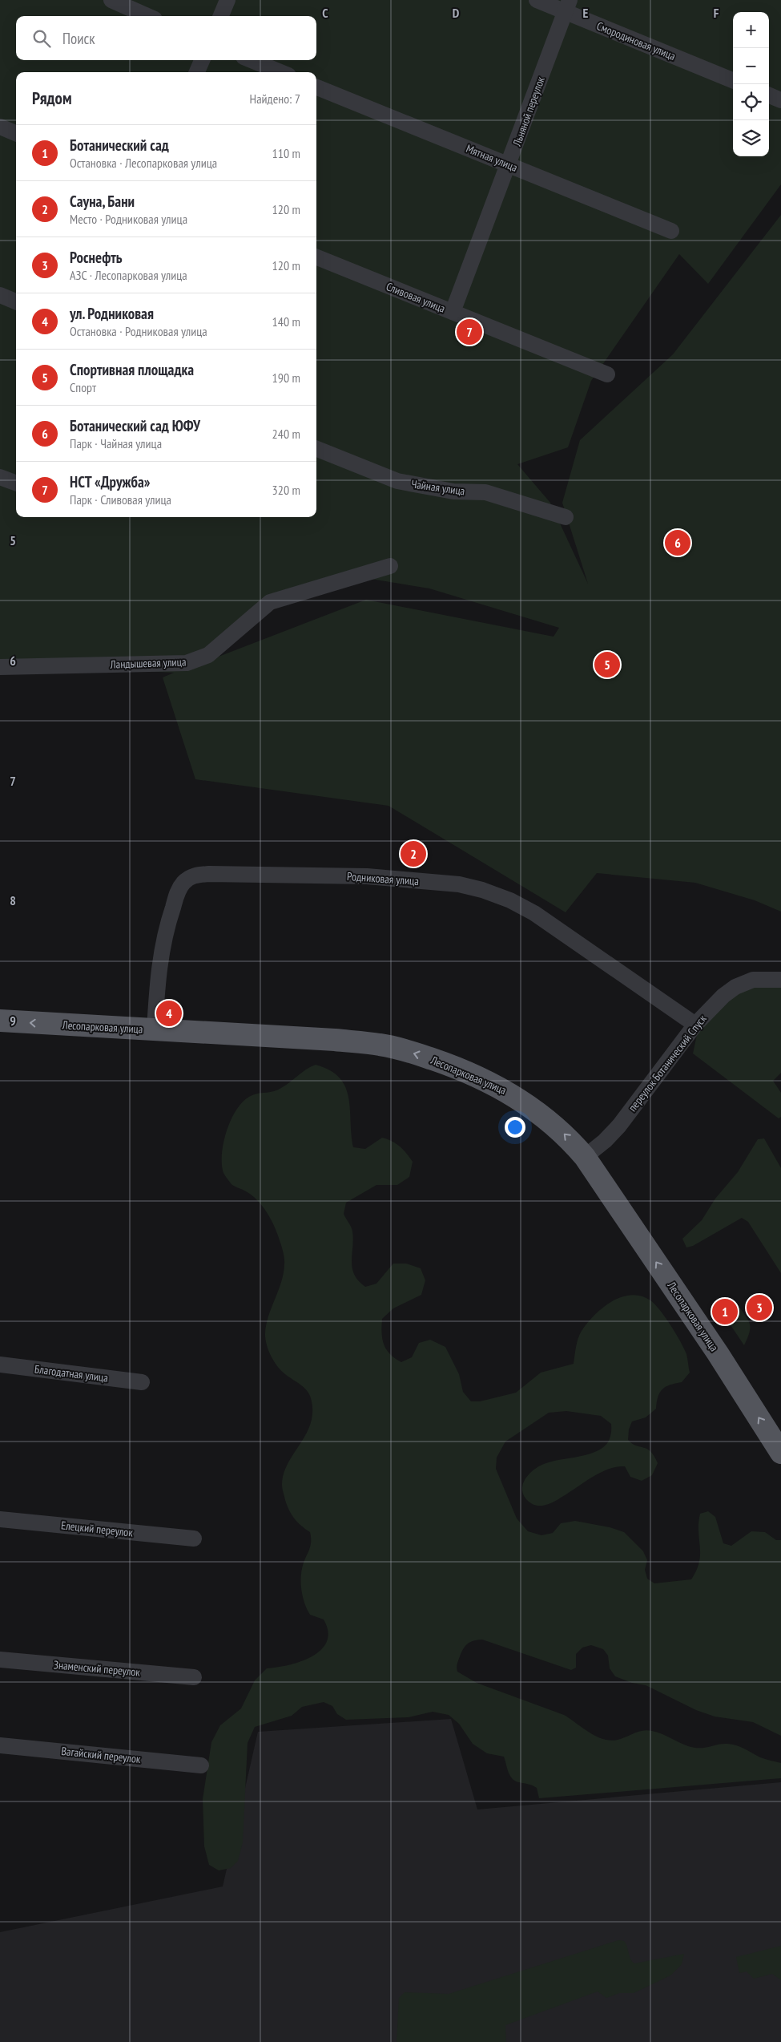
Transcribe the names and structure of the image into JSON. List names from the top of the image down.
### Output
{
  "streets": {
    "main road": ["Лесопарковая улица"],
    "street": [
      "Смородиновая улица",
      "Льняной переулок",
      "Мятная улица",
      "Сливовая улица",
      "Чайная улица",
      "Ландышевая улица",
      "Родниковая улица",
      "переулок Ботанический Спуск",
      "Благодатная улица",
      "Елецкий переулок",
      "Знаменский переулок",
      "Вагайский переулок"
    ]
  },
  "crossings": [
    ["Смородиновая улица", "Льняной переулок"],
    ["Льняной переулок", "Мятная улица"],
    ["Льняной переулок", "Сливовая улица"],
    ["Родниковая улица", "Лесопарковая улица"],
    ["Родниковая улица", "переулок Ботанический Спуск"],
    ["Лесопарковая улица", "переулок Ботанический Спуск"]
  ],
  "one_way": ["Лесопарковая улица"],
  "page": {
    "map_buttons": ["+", "−"],
    "search": "Поиск",
    "heading": ["Рядом", "Найдено: 7"],
    "list": [
      {
        "mark": "1",
        "name": "Ботанический сад",
        "note": "Остановка · Лесопарковая улица",
        "value": "110 m"
      },
      {
        "mark": "2",
        "name": "Сауна, Бани",
        "note": "Место · Родниковая улица",
        "value": "120 m"
      },
      {
        "mark": "3",
        "name": "Роснефть",
        "note": "АЗС · Лесопарковая улица",
        "value": "120 m"
      },
      {
        "mark": "4",
        "name": "ул. Родниковая",
        "note": "Остановка · Родниковая улица",
        "value": "140 m"
      },
      {
        "mark": "5",
        "name": "Спортивная площадка",
        "note": "Спорт",
        "value": "190 m"
      },
      {
        "mark": "6",
        "name": "Ботанический сад ЮФУ",
        "note": "Парк · Чайная улица",
        "value": "240 m"
      },
      {
        "mark": "7",
        "name": "НСТ «Дружба»",
        "note": "Парк · Сливовая улица",
        "value": "320 m"
      }
    ],
    "pins": [
      "7",
      "6",
      "5",
      "2",
      "4",
      "3",
      "1"
    ]
  },
  "grid": {
    "columns": [
      "C",
      "D",
      "E",
      "F"
    ],
    "rows": [
      "5",
      "6",
      "7",
      "8",
      "9"
    ]
  }
}
